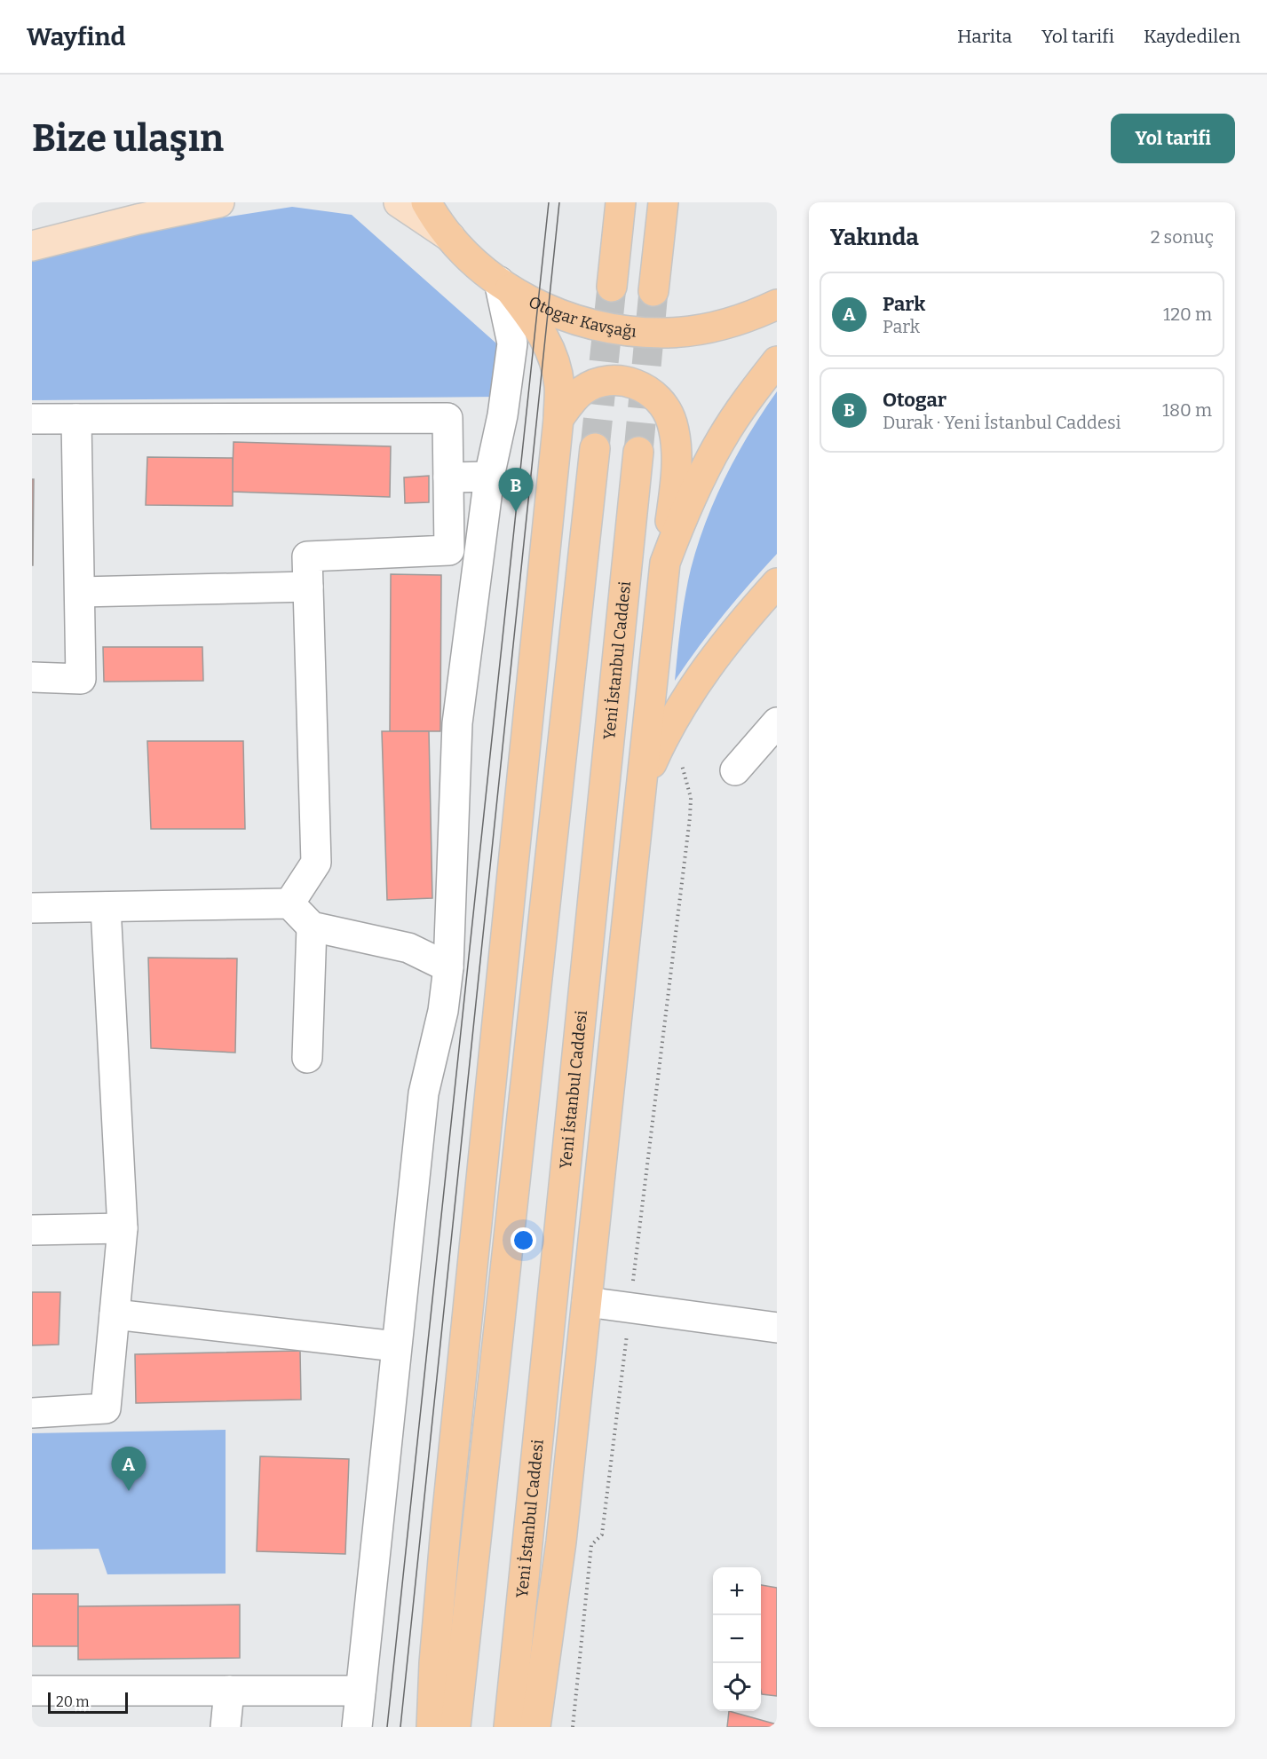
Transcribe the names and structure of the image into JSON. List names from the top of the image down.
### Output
{
  "streets": {
    "highway": ["Otogar Kavşağı", "Yeni İstanbul Caddesi"]
  },
  "scale_bar": "20 m",
  "page": {
    "header": "Wayfind",
    "nav": ["Harita", "Yol tarifi", "Kaydedilen"],
    "buttons": "Yol tarifi",
    "title": "Bize ulaşın",
    "heading": ["Yakında", "2 sonuç"],
    "list": [
      {
        "mark": "A",
        "name": "Park",
        "note": "Park",
        "value": "120 m"
      },
      {
        "mark": "B",
        "name": "Otogar",
        "note": "Durak · Yeni İstanbul Caddesi",
        "value": "180 m"
      }
    ],
    "pins": ["B", "A"],
    "map_buttons": ["+", "−"],
    "scale": "20 m"
  }
}
